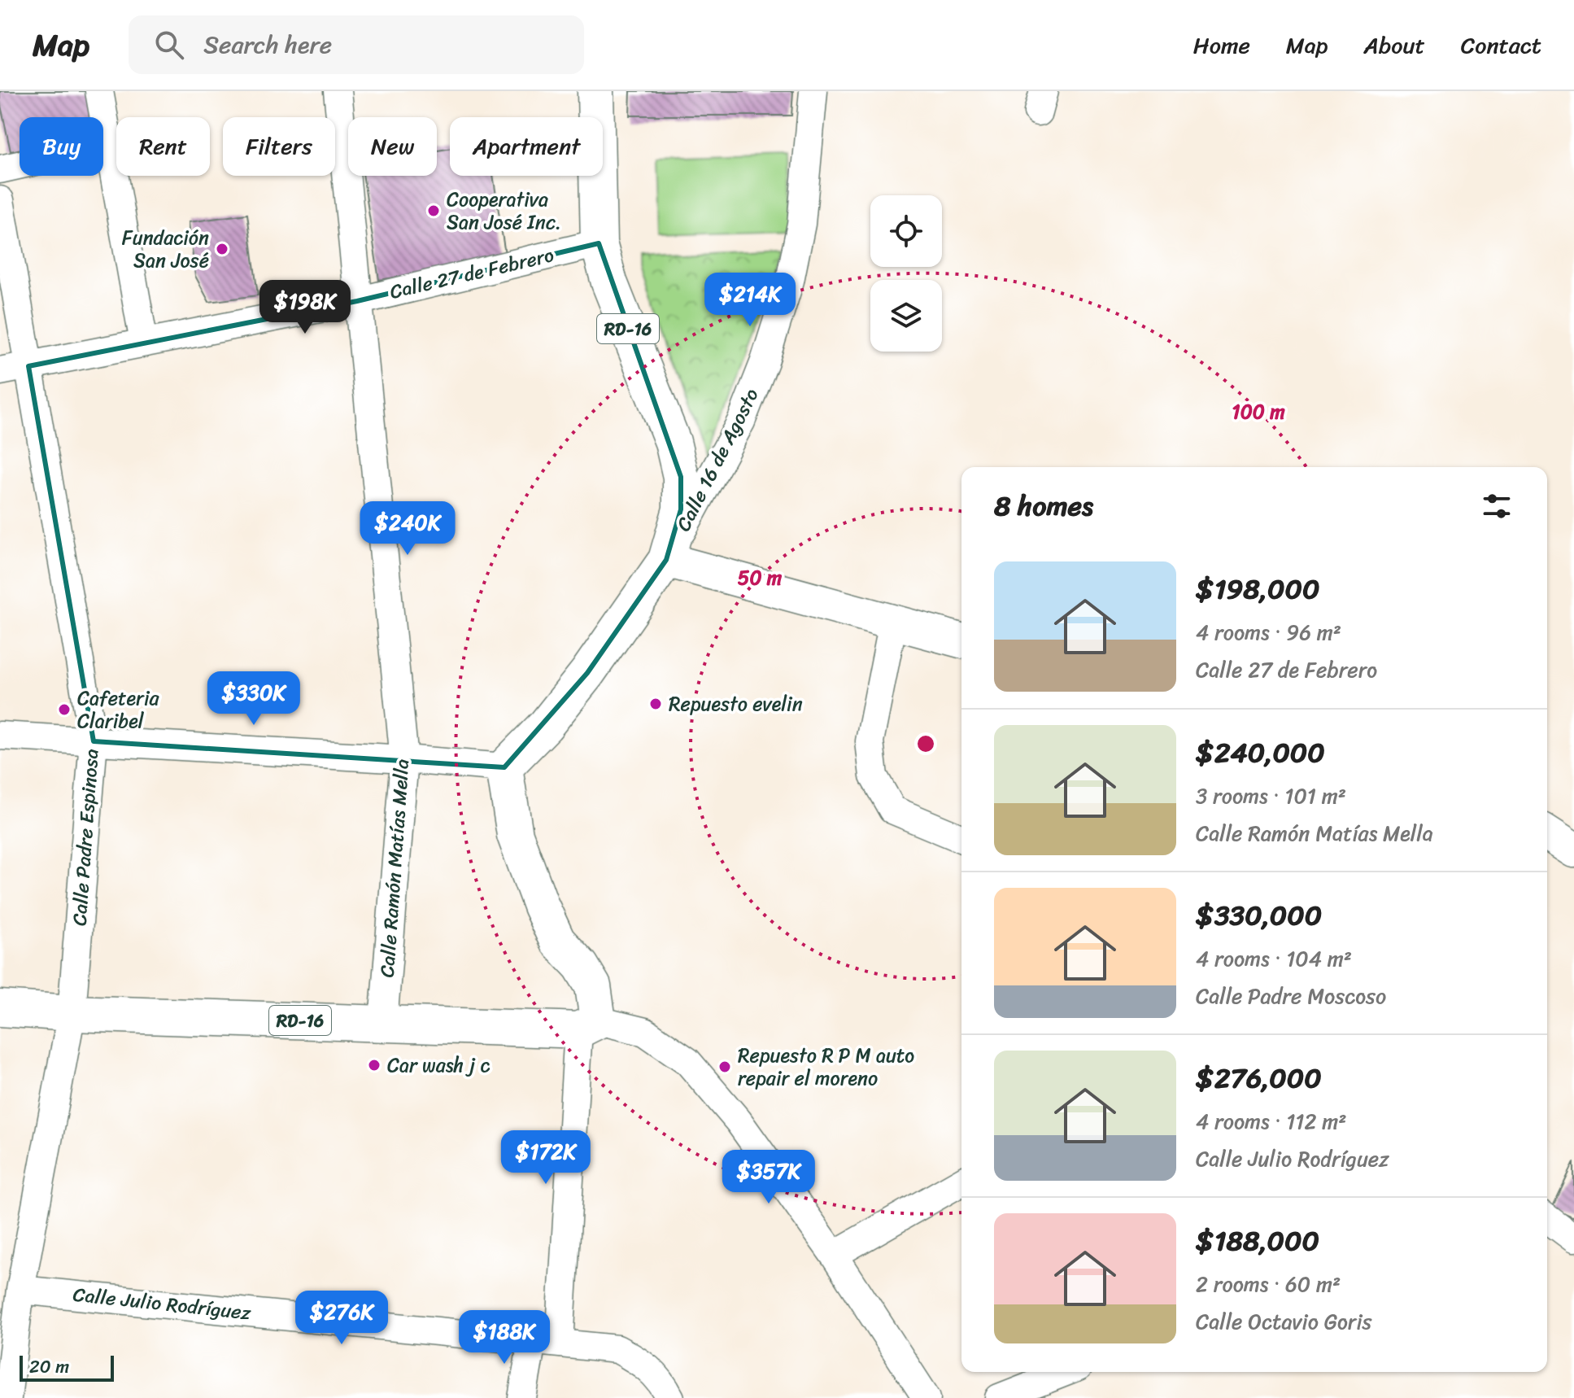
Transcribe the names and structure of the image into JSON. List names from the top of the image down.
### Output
{
  "streets": {
    "main road": ["RD-16"],
    "street": [
      "Calle 27 de Febrero",
      "Calle 16 de Agosto",
      "Calle Padre Espinosa",
      "Calle Ramón Matías Mella",
      "Calle Julio Rodríguez"
    ]
  },
  "crossings": [
    ["Calle 27 de Febrero", "RD-16"],
    ["Calle 27 de Febrero", "Calle Padre Espinosa"],
    ["Calle 27 de Febrero", "Calle Ramón Matías Mella"],
    ["RD-16", "Calle 16 de Agosto"],
    ["RD-16", "Calle Padre Espinosa"],
    ["RD-16", "Calle Ramón Matías Mella"],
    ["Calle Padre Espinosa", "Calle Julio Rodríguez"]
  ],
  "places": [
    "Cooperativa San José Inc.",
    "Fundación San José",
    "Repuesto evelin",
    "Cafeteria Claribel",
    "Car wash j c",
    "Repuesto R P M auto repair el moreno"
  ],
  "scale_bar": "20 m",
  "page": {
    "header": "Map",
    "search": "Search here",
    "nav": [
      "Home",
      "Map",
      "About",
      "Contact"
    ],
    "chip": [
      "Buy",
      "Rent",
      "Filters",
      "New",
      "Apartment"
    ],
    "price": [
      "$214K",
      "$198K",
      "$240K",
      "$330K",
      "$172K",
      "$357K",
      "$276K",
      "$188K"
    ],
    "heading": "8 homes",
    "list": [
      {
        "name": "$198,000",
        "note": "4 rooms · 96 m² · Calle 27 de Febrero"
      },
      {
        "name": "$240,000",
        "note": "3 rooms · 101 m² · Calle Ramón Matías Mella"
      },
      {
        "name": "$330,000",
        "note": "4 rooms · 104 m² · Calle Padre Moscoso"
      },
      {
        "name": "$276,000",
        "note": "4 rooms · 112 m² · Calle Julio Rodríguez"
      },
      {
        "name": "$188,000",
        "note": "2 rooms · 60 m² · Calle Octavio Goris"
      }
    ],
    "scale": "20 m"
  },
  "rings": ["100 m", "50 m"]
}
